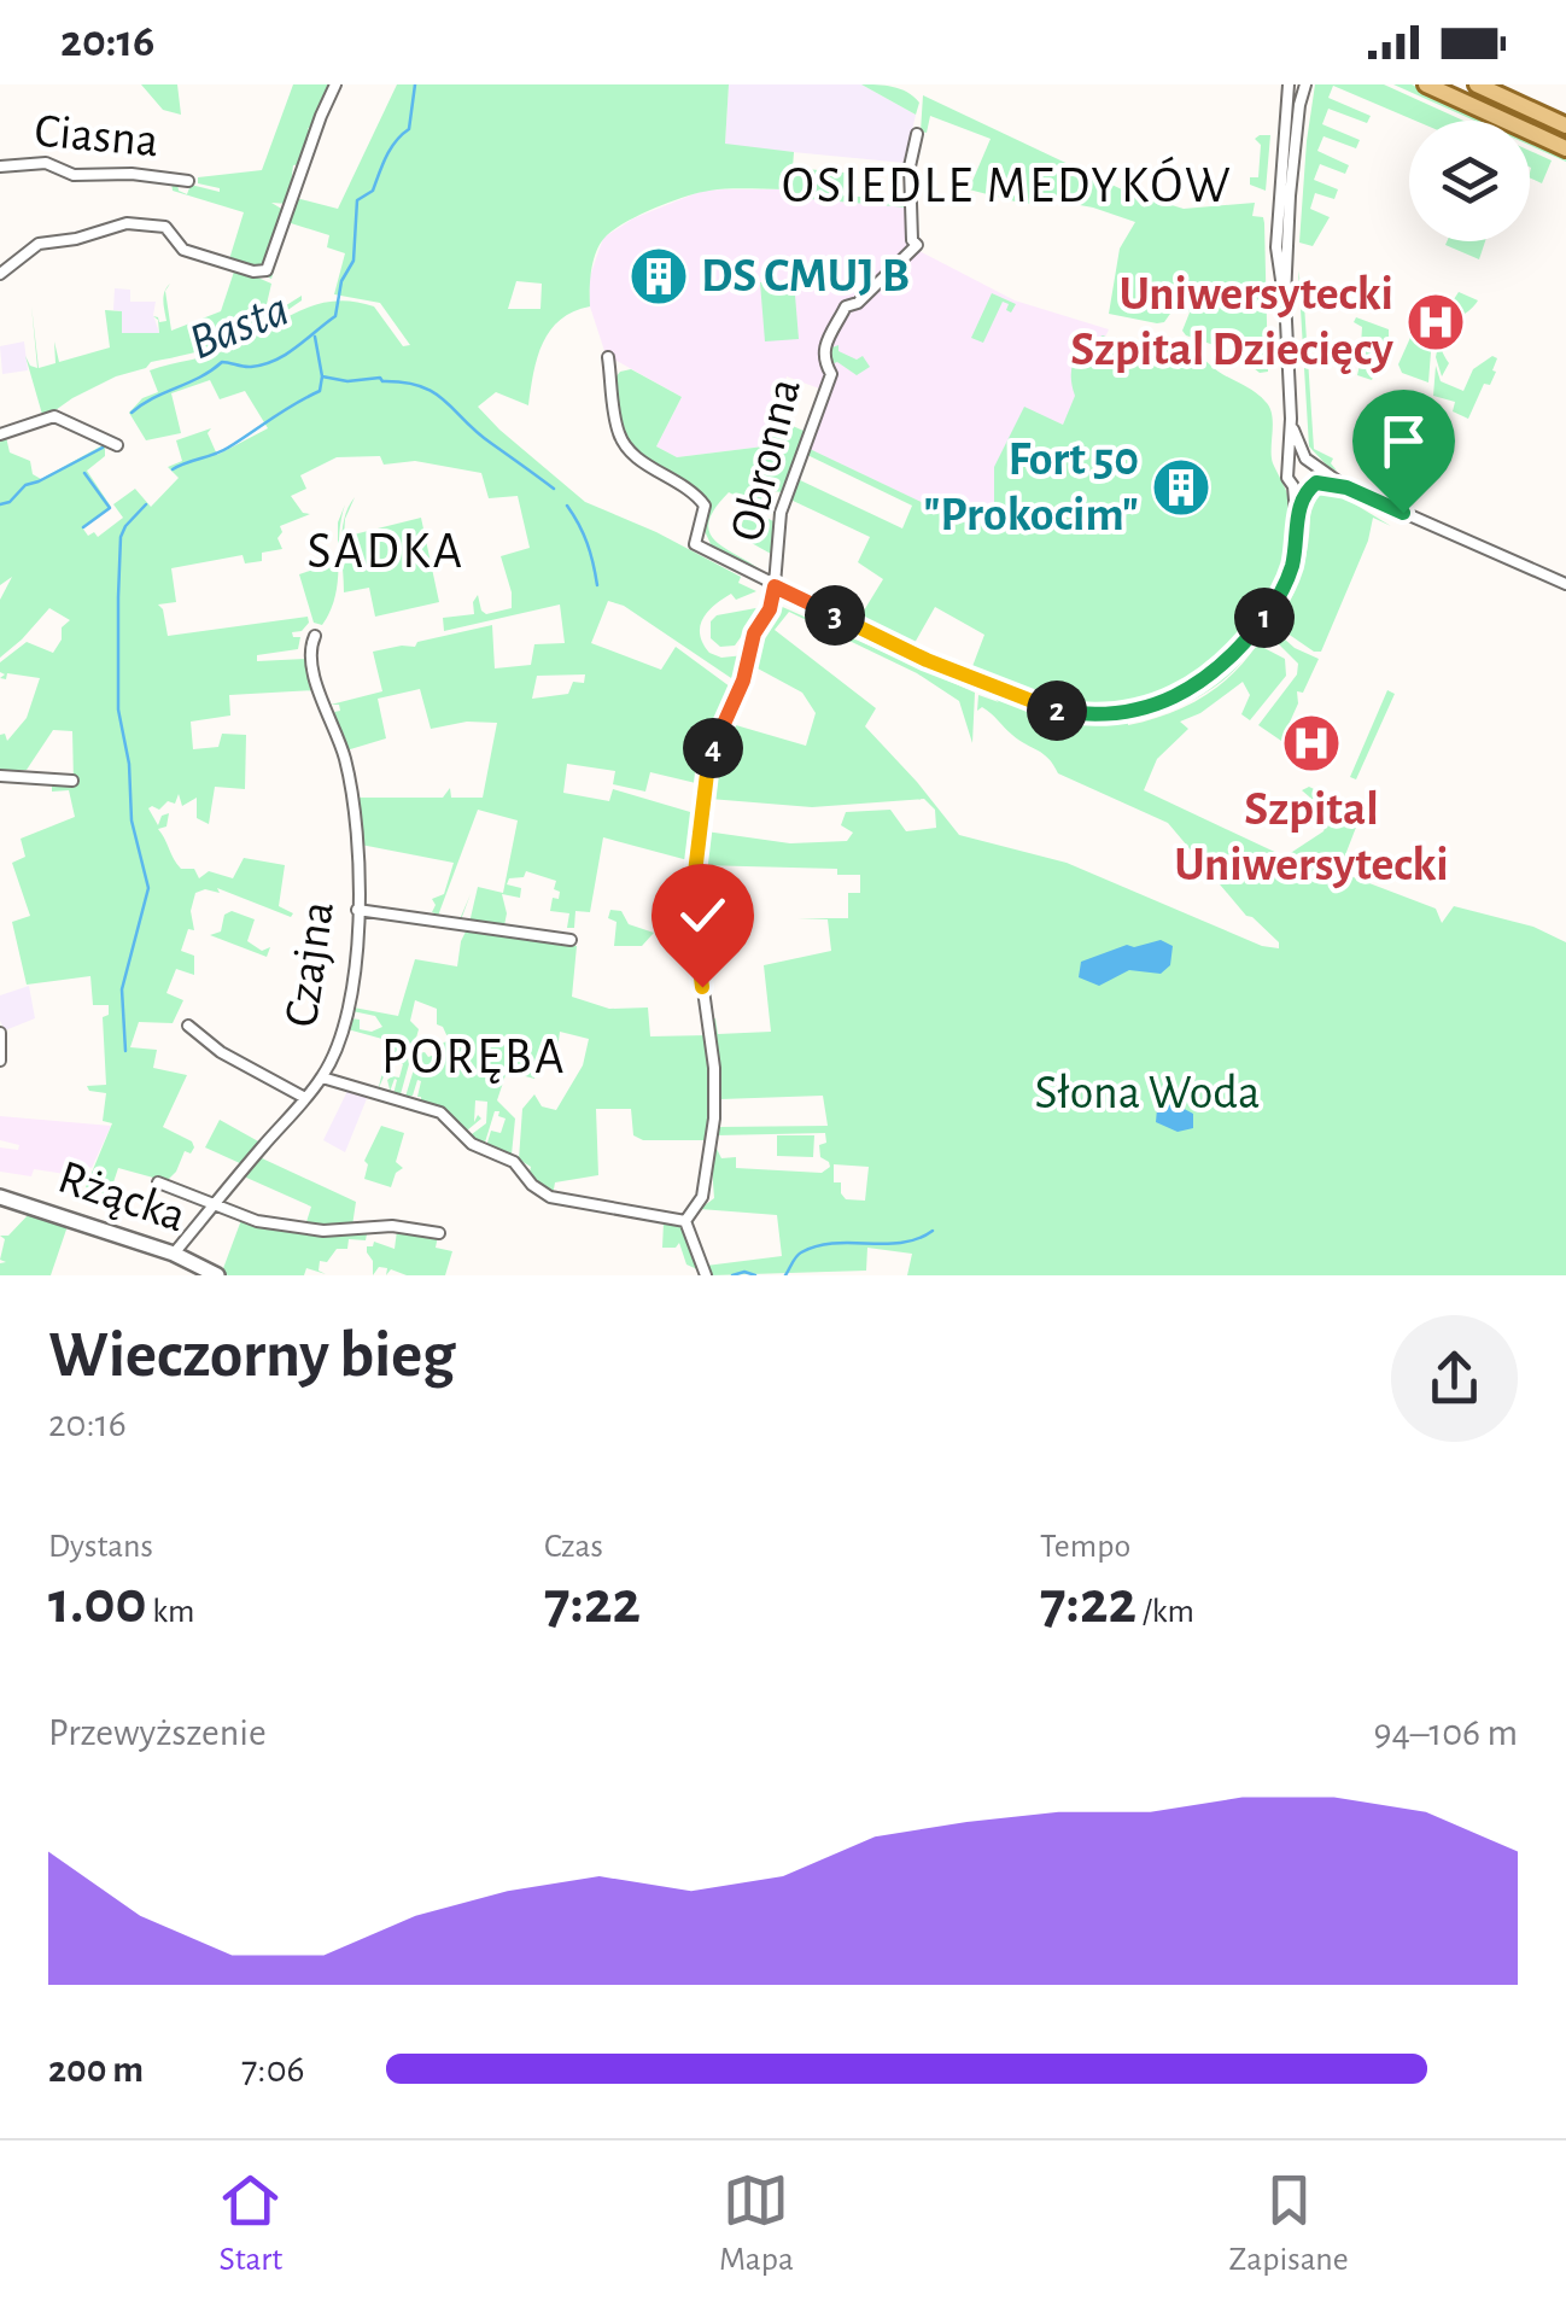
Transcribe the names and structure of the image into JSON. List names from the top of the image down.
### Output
{
  "streets": {
    "street": [
      "Ciasna",
      "Obronna",
      "Czajna",
      "Rżącka"
    ]
  },
  "crossings": [
    ["Czajna", "Rżącka"]
  ],
  "districts": ["OSIEDLE MEDYKÓW", "SADKA", "PORĘBA"],
  "water": ["Basta"],
  "parks": ["Słona Woda"],
  "places": {
    "building": ["DS CMUJ B", "Fort 50 \"Prokocim\""],
    "hospital": ["Uniwersytecki Szpital Dziecięcy", "Szpital Uniwersytecki"]
  },
  "page": {
    "status": "20:16",
    "pins": [
      "3",
      "1",
      "2",
      "4"
    ],
    "heading": ["Wieczorny bieg", "20:16"],
    "stats": [
      ["Dystans", "1.00 km"],
      ["Czas", "7:22"],
      ["Tempo", "7:22 /km"]
    ],
    "chart": ["Przewyższenie", "94–106 m"],
    "list": [
      {
        "name": "200 m",
        "note": "7:06"
      }
    ],
    "tabs": ["Start", "Mapa", "Zapisane"]
  }
}
